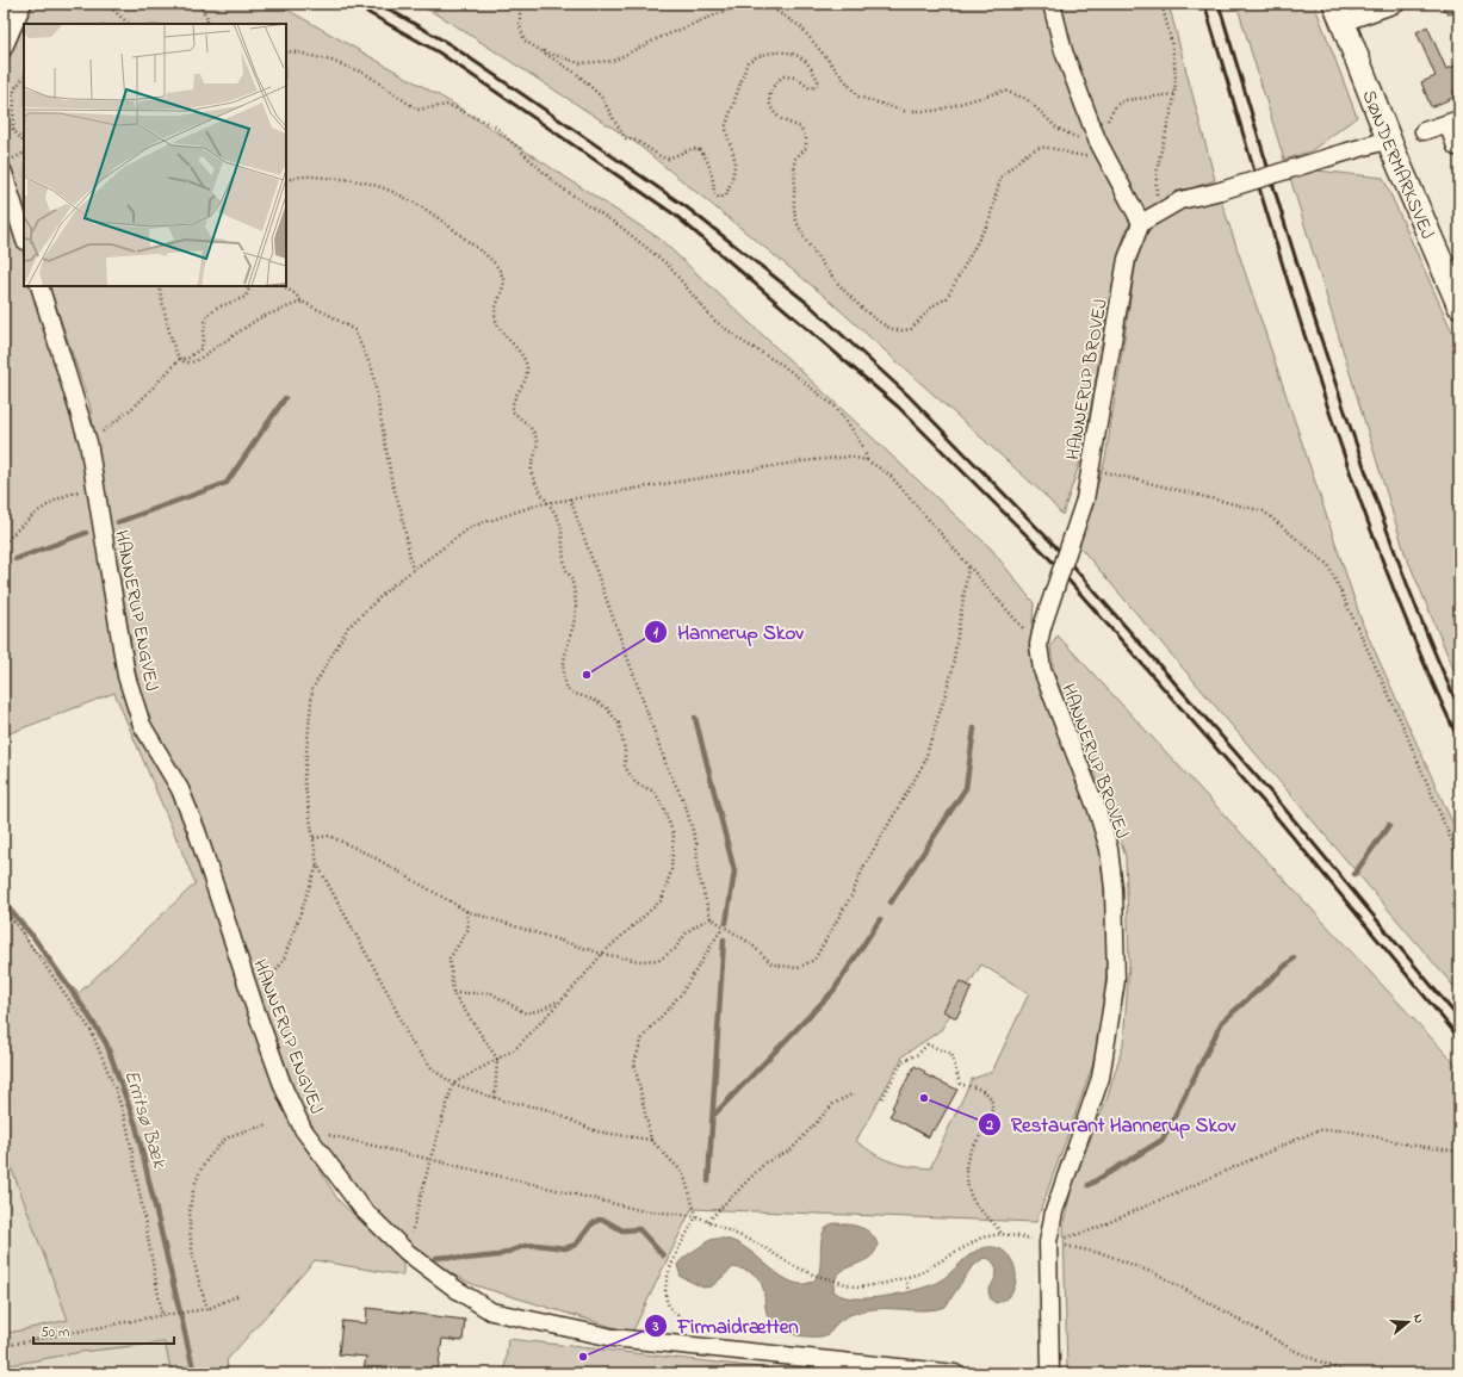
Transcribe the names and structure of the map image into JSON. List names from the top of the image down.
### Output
{
  "streets": {
    "street": ["SØNDERMARKSVEJ", "HANNERUP BROVEJ", "HANNERUP ENGVEJ"]
  },
  "water": ["Erritsø Bæk"],
  "places": ["Hannerup Skov", "Restaurant Hannerup Skov", "Firmaidrætten"],
  "scale_bar": "50 m",
  "north": "right"
}
